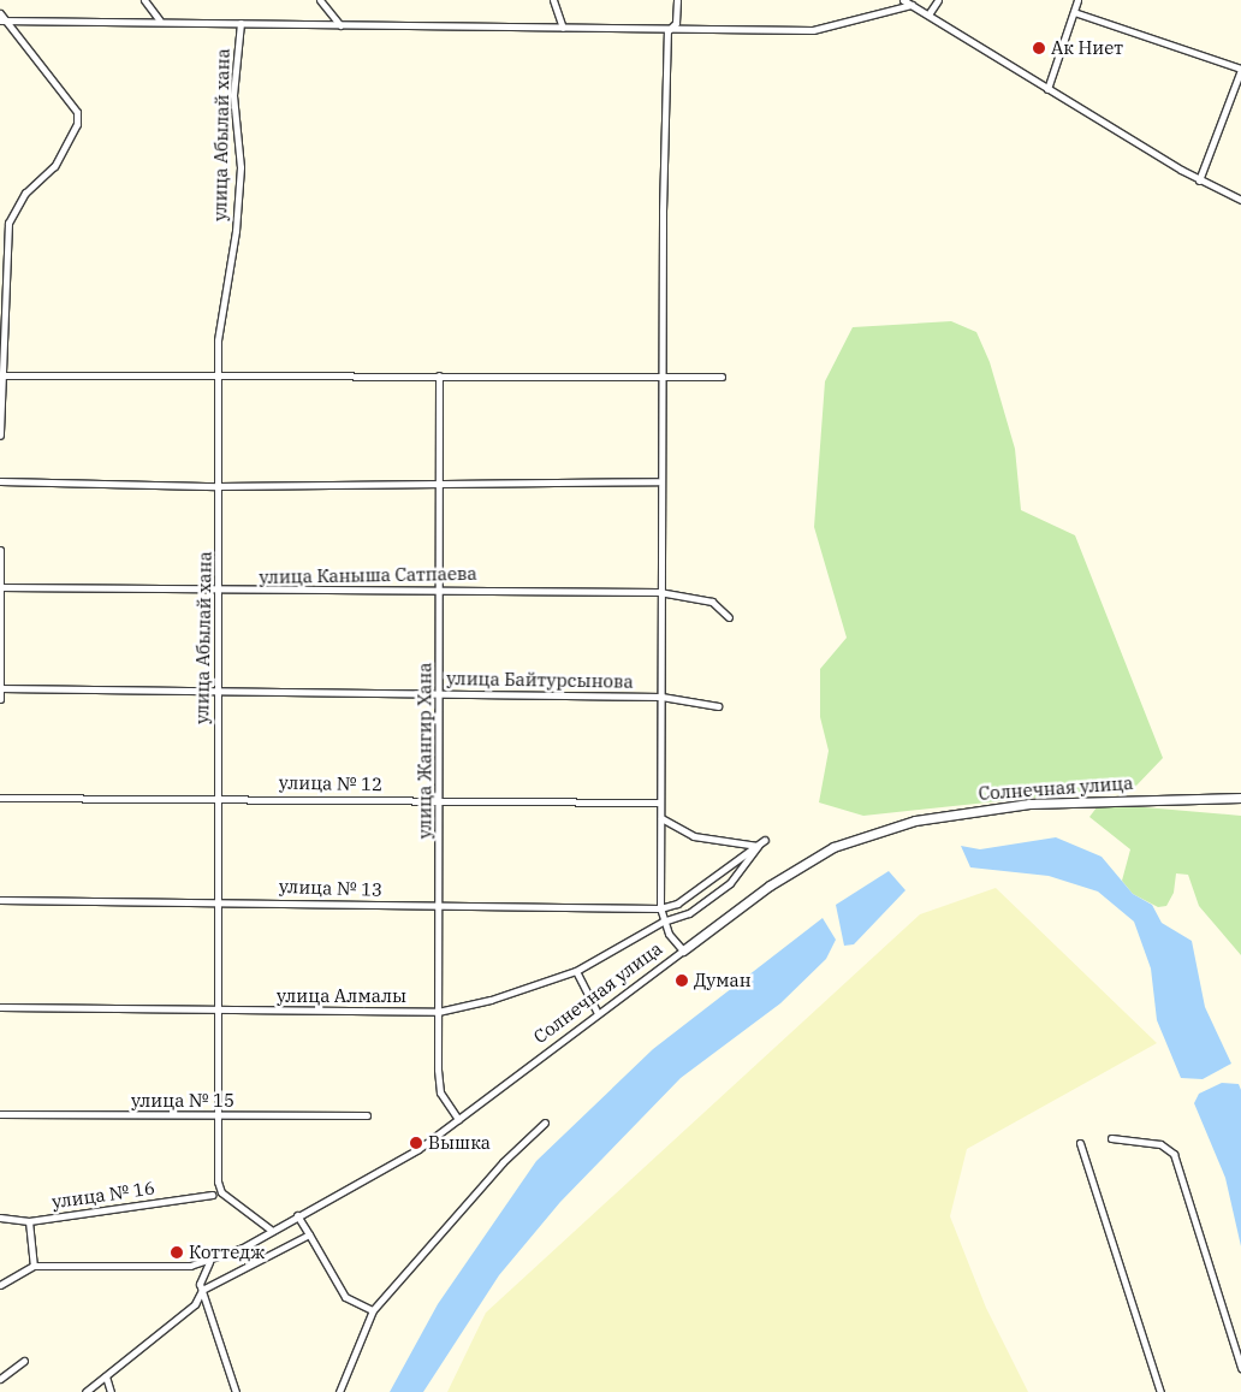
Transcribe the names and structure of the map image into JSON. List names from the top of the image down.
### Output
{
  "streets": {
    "street": [
      "улица Абылай хана",
      "улица Каныша Сатпаева",
      "улица Байтурсынова",
      "улица Жангир Хана",
      "улица № 12",
      "Солнечная улица",
      "улица № 13",
      "улица Алмалы",
      "улица № 15",
      "улица № 16"
    ]
  },
  "crossings": [
    ["улица Абылай хана", "улица Каныша Сатпаева"],
    ["улица Абылай хана", "улица Байтурсынова"],
    ["улица Абылай хана", "улица № 12"],
    ["улица Абылай хана", "Солнечная улица"],
    ["улица Абылай хана", "улица № 13"],
    ["улица Абылай хана", "улица Алмалы"],
    ["улица Абылай хана", "улица № 15"],
    ["улица Каныша Сатпаева", "улица Жангир Хана"],
    ["улица Байтурсынова", "улица Жангир Хана"],
    ["улица Жангир Хана", "улица № 12"],
    ["улица Жангир Хана", "Солнечная улица"],
    ["улица Жангир Хана", "улица № 13"],
    ["улица Жангир Хана", "улица Алмалы"]
  ],
  "places": [
    "Ак Ниет",
    "Думан",
    "Вышка",
    "Коттедж"
  ]
}
